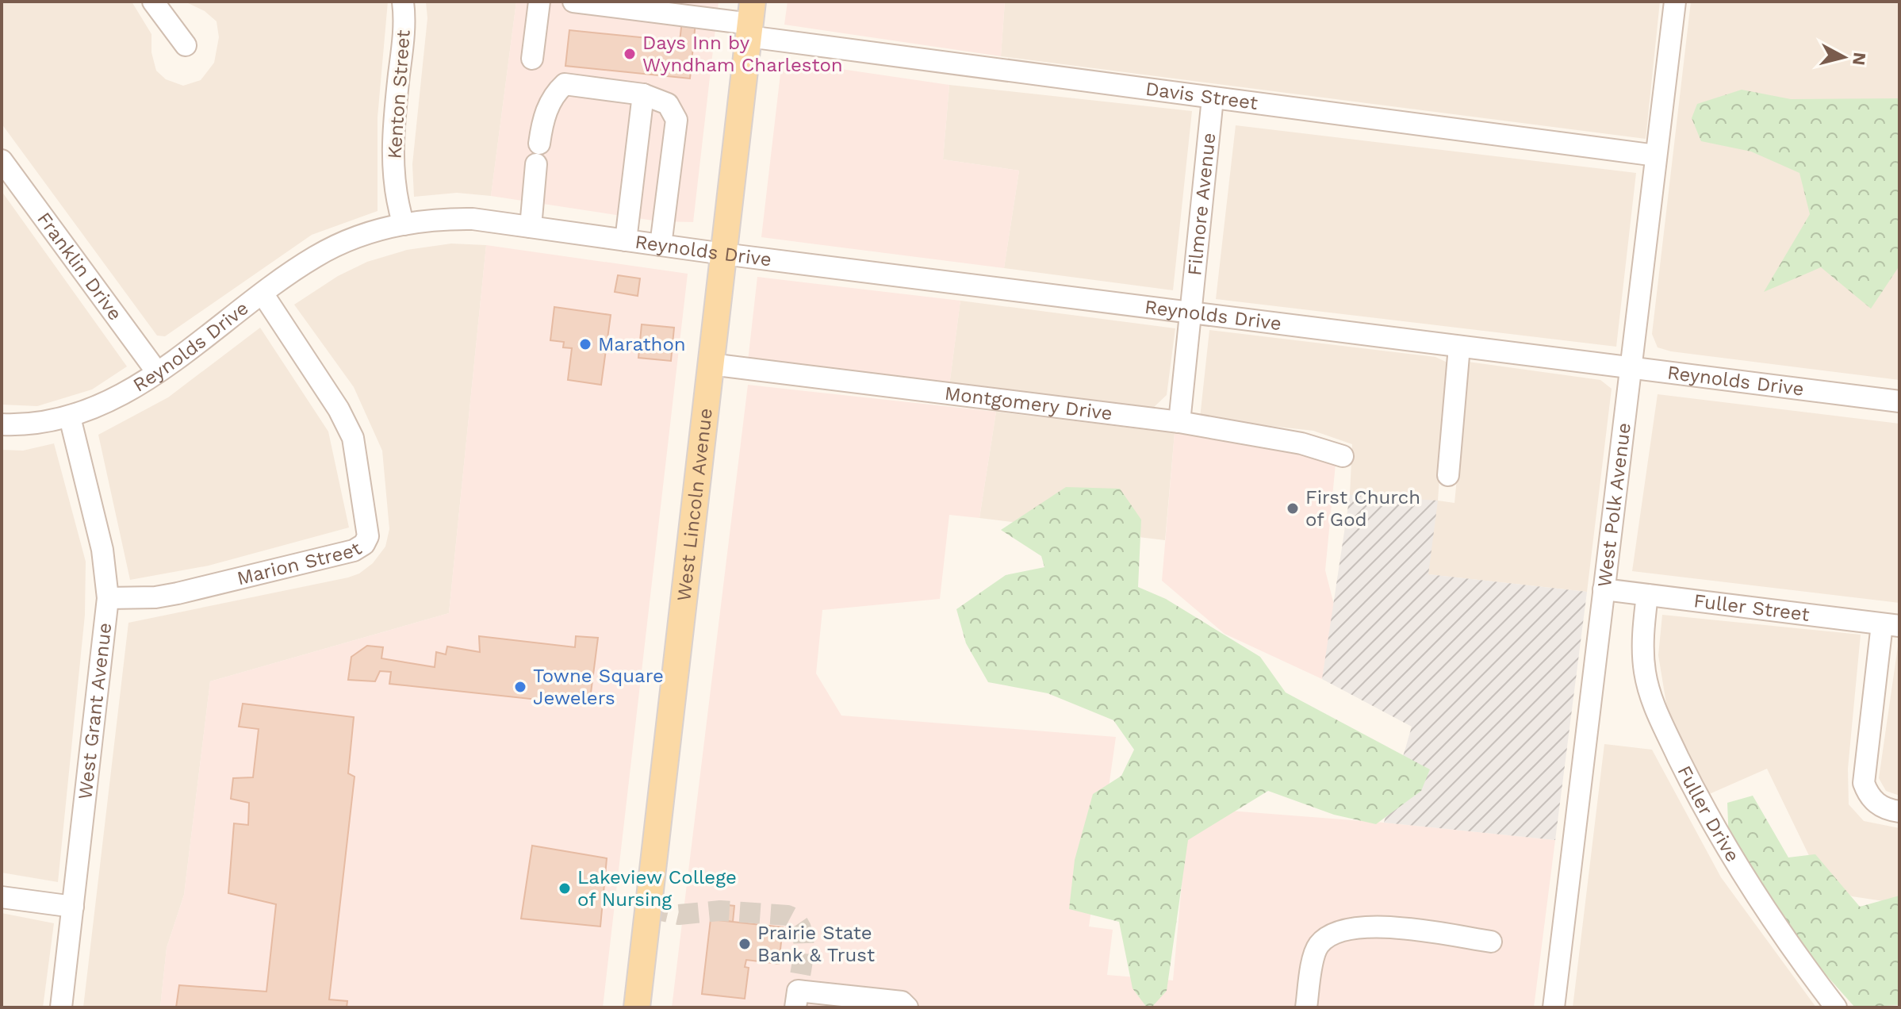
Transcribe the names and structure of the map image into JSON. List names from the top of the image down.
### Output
{
  "streets": {
    "main road": ["West Lincoln Avenue"],
    "street": [
      "Kenton Street",
      "Davis Street",
      "Filmore Avenue",
      "Reynolds Drive",
      "Franklin Drive",
      "Montgomery Drive",
      "West Polk Avenue",
      "Marion Street",
      "Fuller Street",
      "West Grant Avenue",
      "Fuller Drive"
    ]
  },
  "crossings": [
    ["Kenton Street", "Reynolds Drive"],
    ["Davis Street", "Filmore Avenue"],
    ["Davis Street", "West Lincoln Avenue"],
    ["Davis Street", "West Polk Avenue"],
    ["Filmore Avenue", "Reynolds Drive"],
    ["Filmore Avenue", "Montgomery Drive"],
    ["Reynolds Drive", "Franklin Drive"],
    ["Reynolds Drive", "West Lincoln Avenue"],
    ["Reynolds Drive", "West Polk Avenue"],
    ["Reynolds Drive", "Marion Street"],
    ["Reynolds Drive", "West Grant Avenue"],
    ["Montgomery Drive", "West Lincoln Avenue"],
    ["West Polk Avenue", "Fuller Street"],
    ["Marion Street", "West Grant Avenue"],
    ["Fuller Street", "Fuller Drive"]
  ],
  "places": [
    "Days Inn by Wyndham Charleston",
    "Marathon",
    "First Church of God",
    "Towne Square Jewelers",
    "Lakeview College of Nursing",
    "Prairie State Bank & Trust"
  ],
  "north": "right"
}
